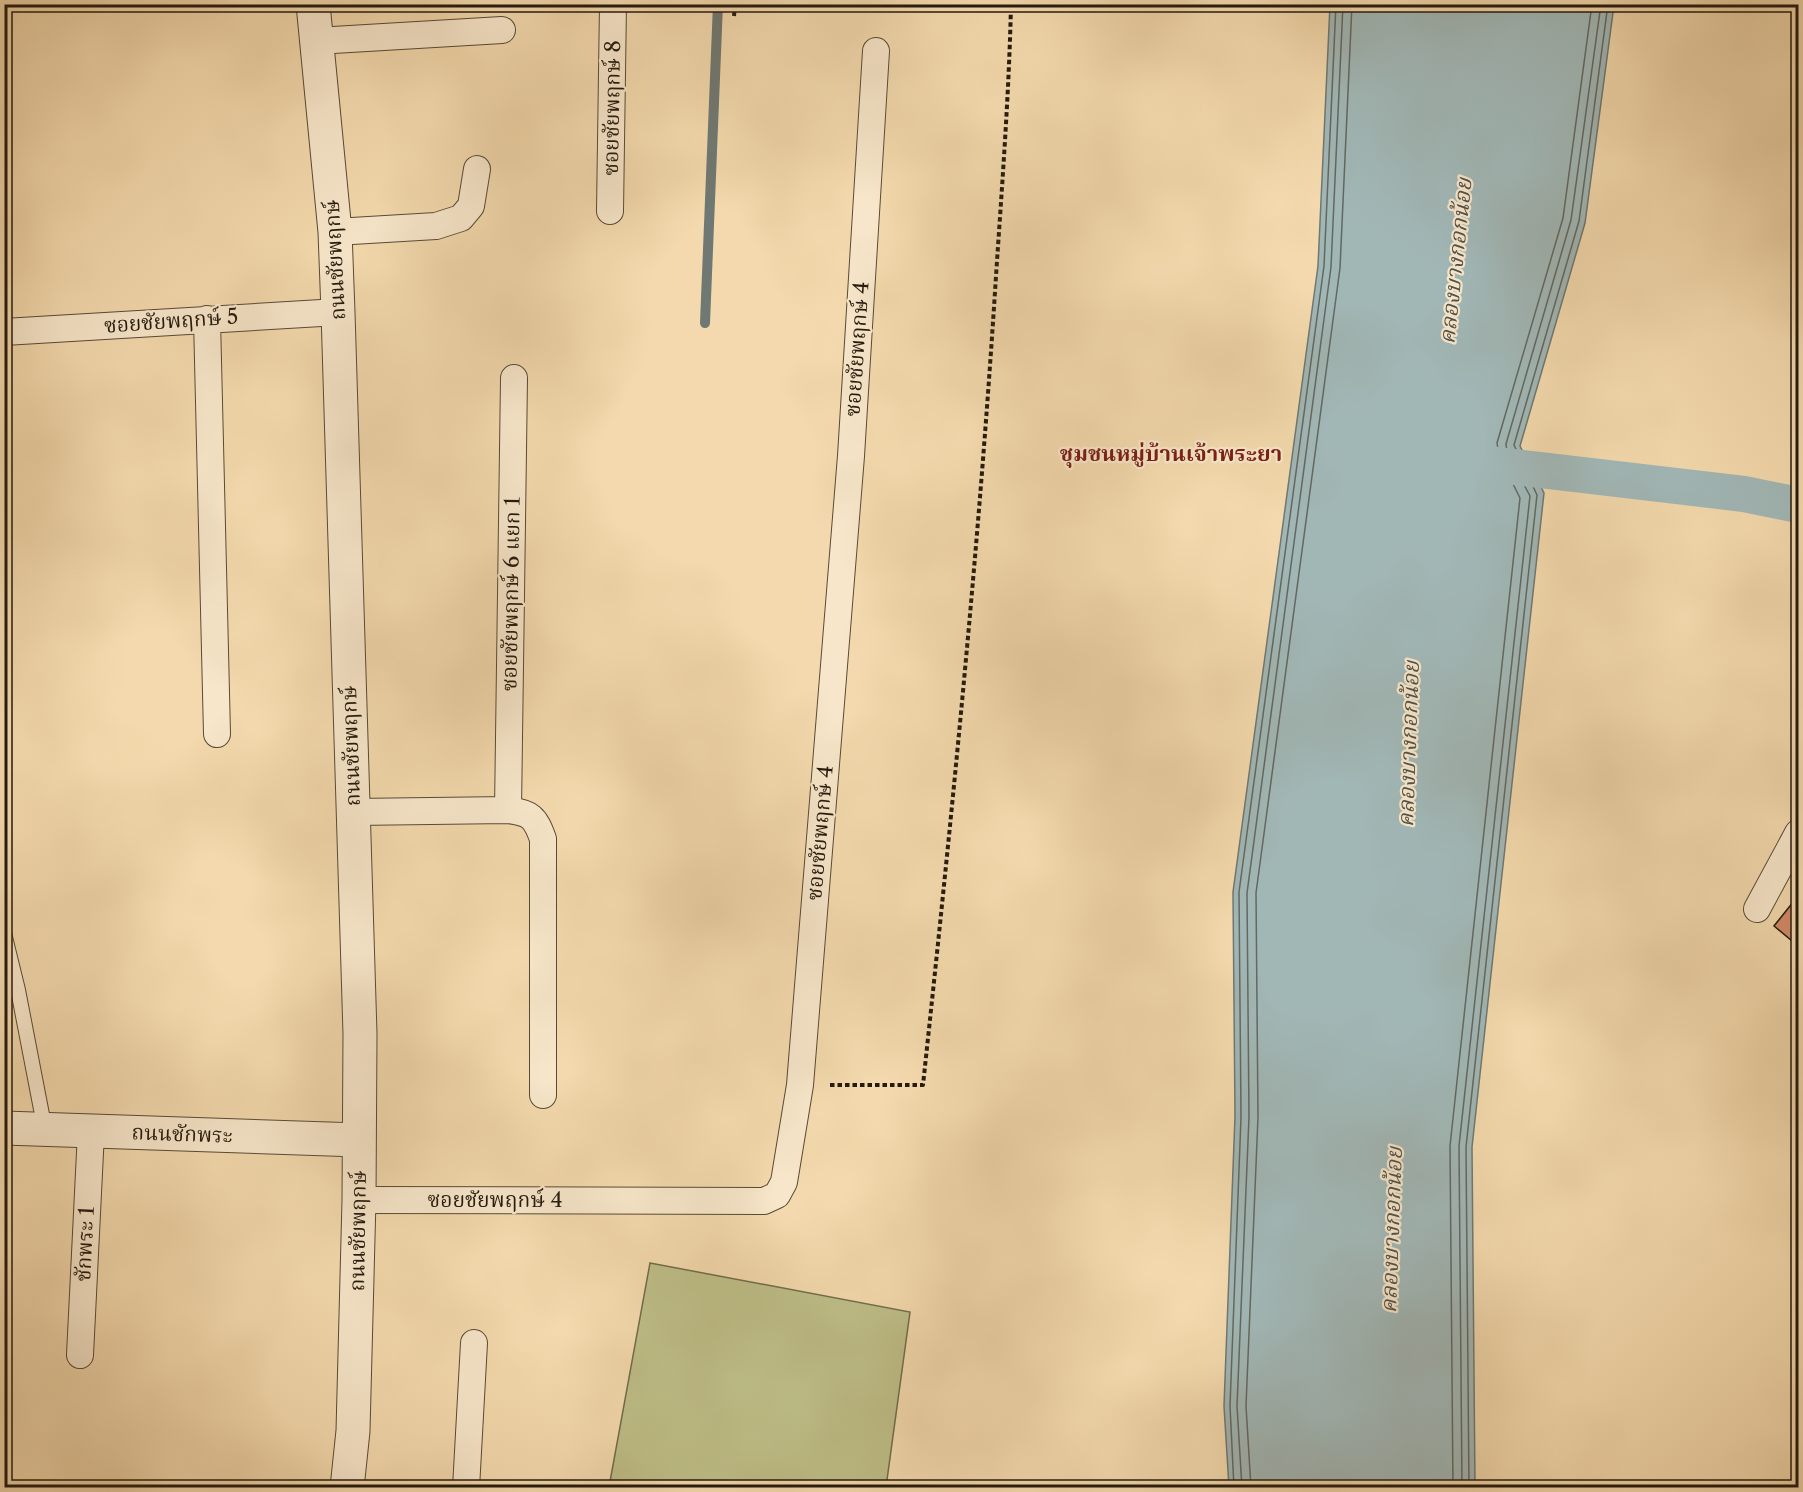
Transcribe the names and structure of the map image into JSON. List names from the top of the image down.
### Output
{
  "streets": {
    "street": [
      "ซอยชัยพฤกษ์ 8",
      "ถนนชัยพฤกษ์",
      "ซอยชัยพฤกษ์ 5",
      "ซอยชัยพฤกษ์ 4",
      "ซอยชัยพฤกษ์ 6 แยก 1",
      "ถนนชักพระ",
      "ชักพระ 1"
    ]
  },
  "crossings": [
    ["ถนนชัยพฤกษ์", "ซอยชัยพฤกษ์ 5"],
    ["ถนนชัยพฤกษ์", "ซอยชัยพฤกษ์ 4"],
    ["ถนนชัยพฤกษ์", "ถนนชักพระ"],
    ["ถนนชักพระ", "ชักพระ 1"]
  ],
  "districts": ["ชุมชนหมู่บ้านเจ้าพระยา"],
  "water": ["คลองบางกอกน้อย"]
}
